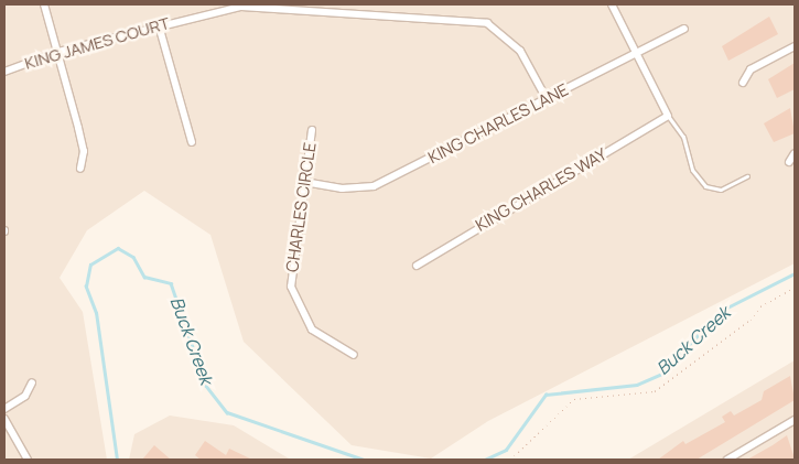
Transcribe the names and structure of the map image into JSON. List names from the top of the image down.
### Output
{
  "streets": {
    "street": [
      "KING JAMES COURT",
      "KING CHARLES LANE",
      "KING CHARLES WAY",
      "CHARLES CIRCLE"
    ]
  },
  "crossings": [
    ["KING JAMES COURT", "KING CHARLES LANE"],
    ["KING CHARLES LANE", "CHARLES CIRCLE"]
  ],
  "water": ["Buck Creek"]
}
